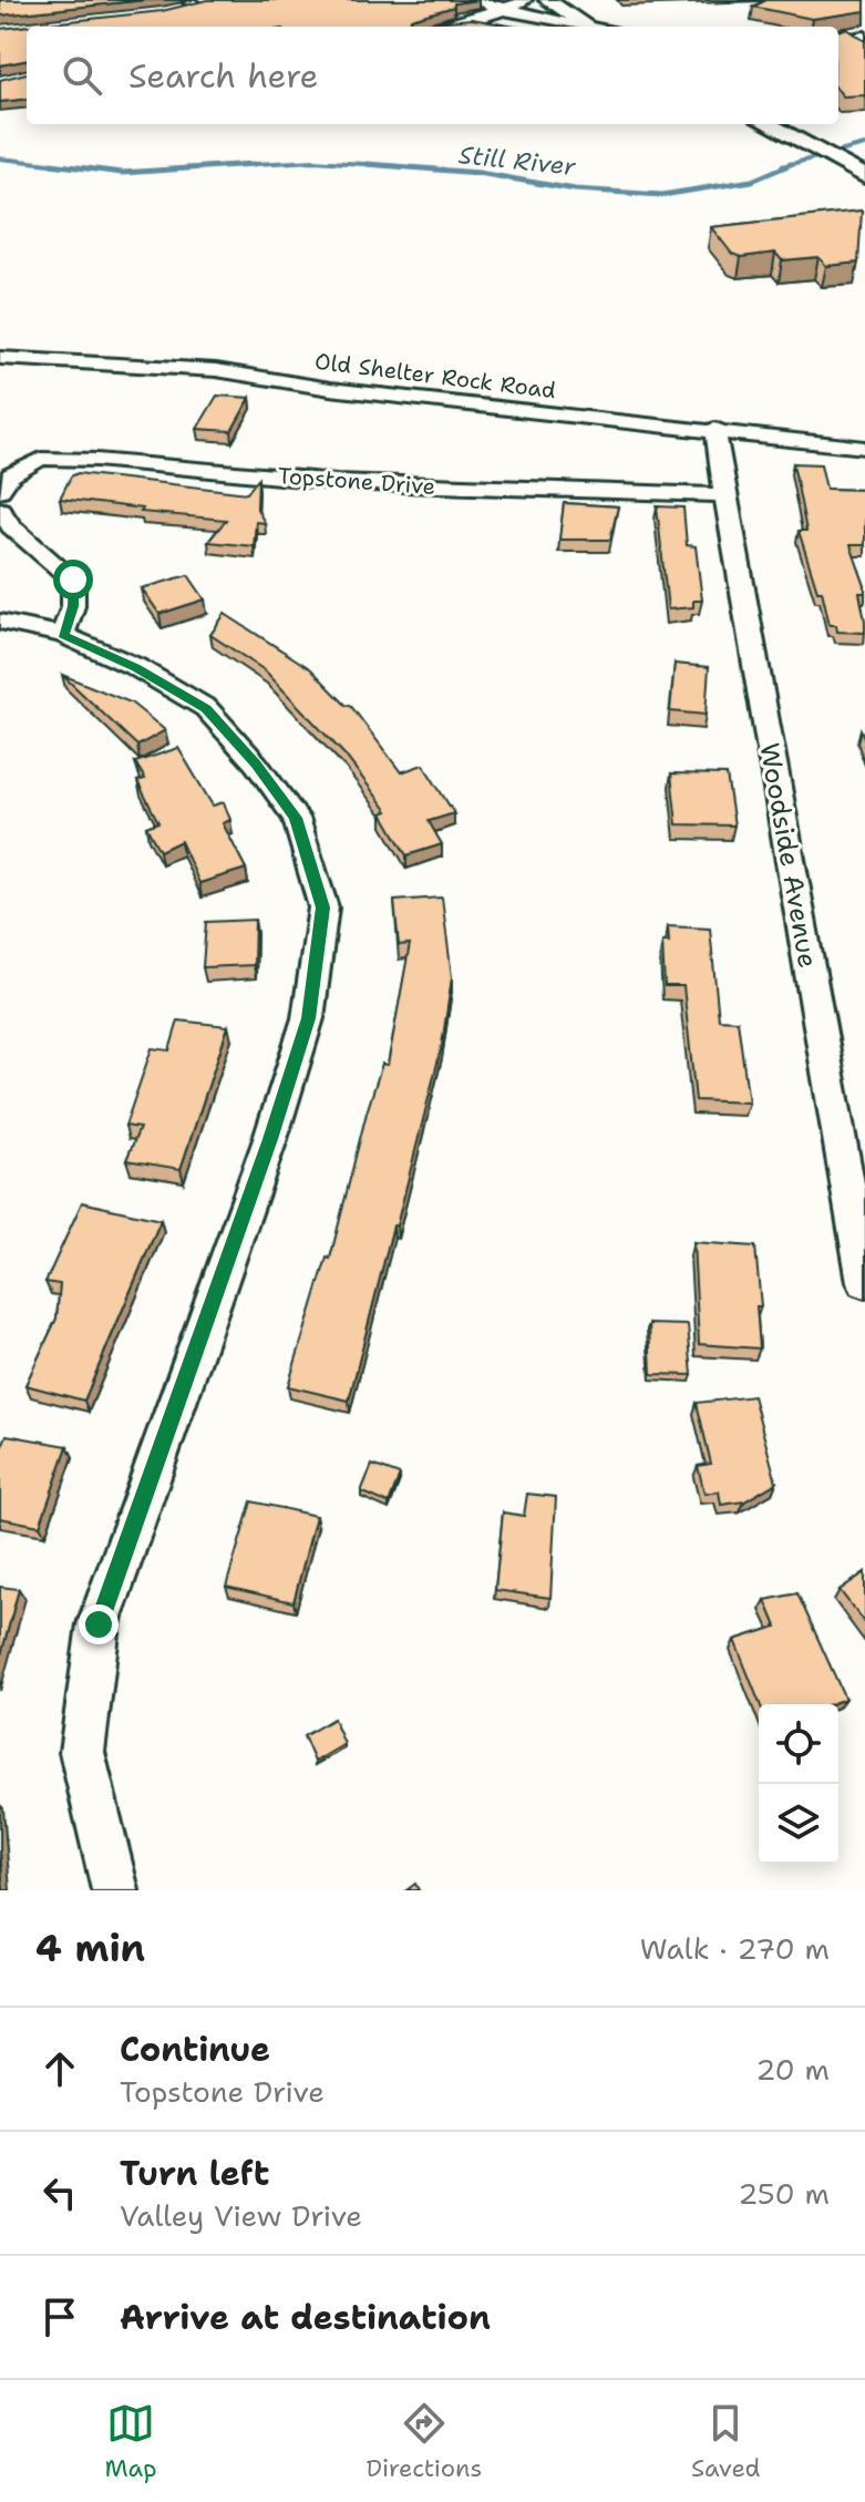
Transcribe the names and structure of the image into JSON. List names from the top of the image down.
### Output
{
  "streets": {
    "street": ["Old Shelter Rock Road", "Topstone Drive", "Woodside Avenue"]
  },
  "crossings": [
    ["Old Shelter Rock Road", "Woodside Avenue"],
    ["Topstone Drive", "Woodside Avenue"]
  ],
  "water": ["Still River"],
  "page": {
    "search": "Search here",
    "heading": ["4 min", "Walk · 270 m"],
    "list": [
      ["Continue", "Topstone Drive", "20 m"],
      ["Turn left", "Valley View Drive", "250 m"],
      "Arrive at destination"
    ],
    "nav": ["Map", "Directions", "Saved"]
  }
}
